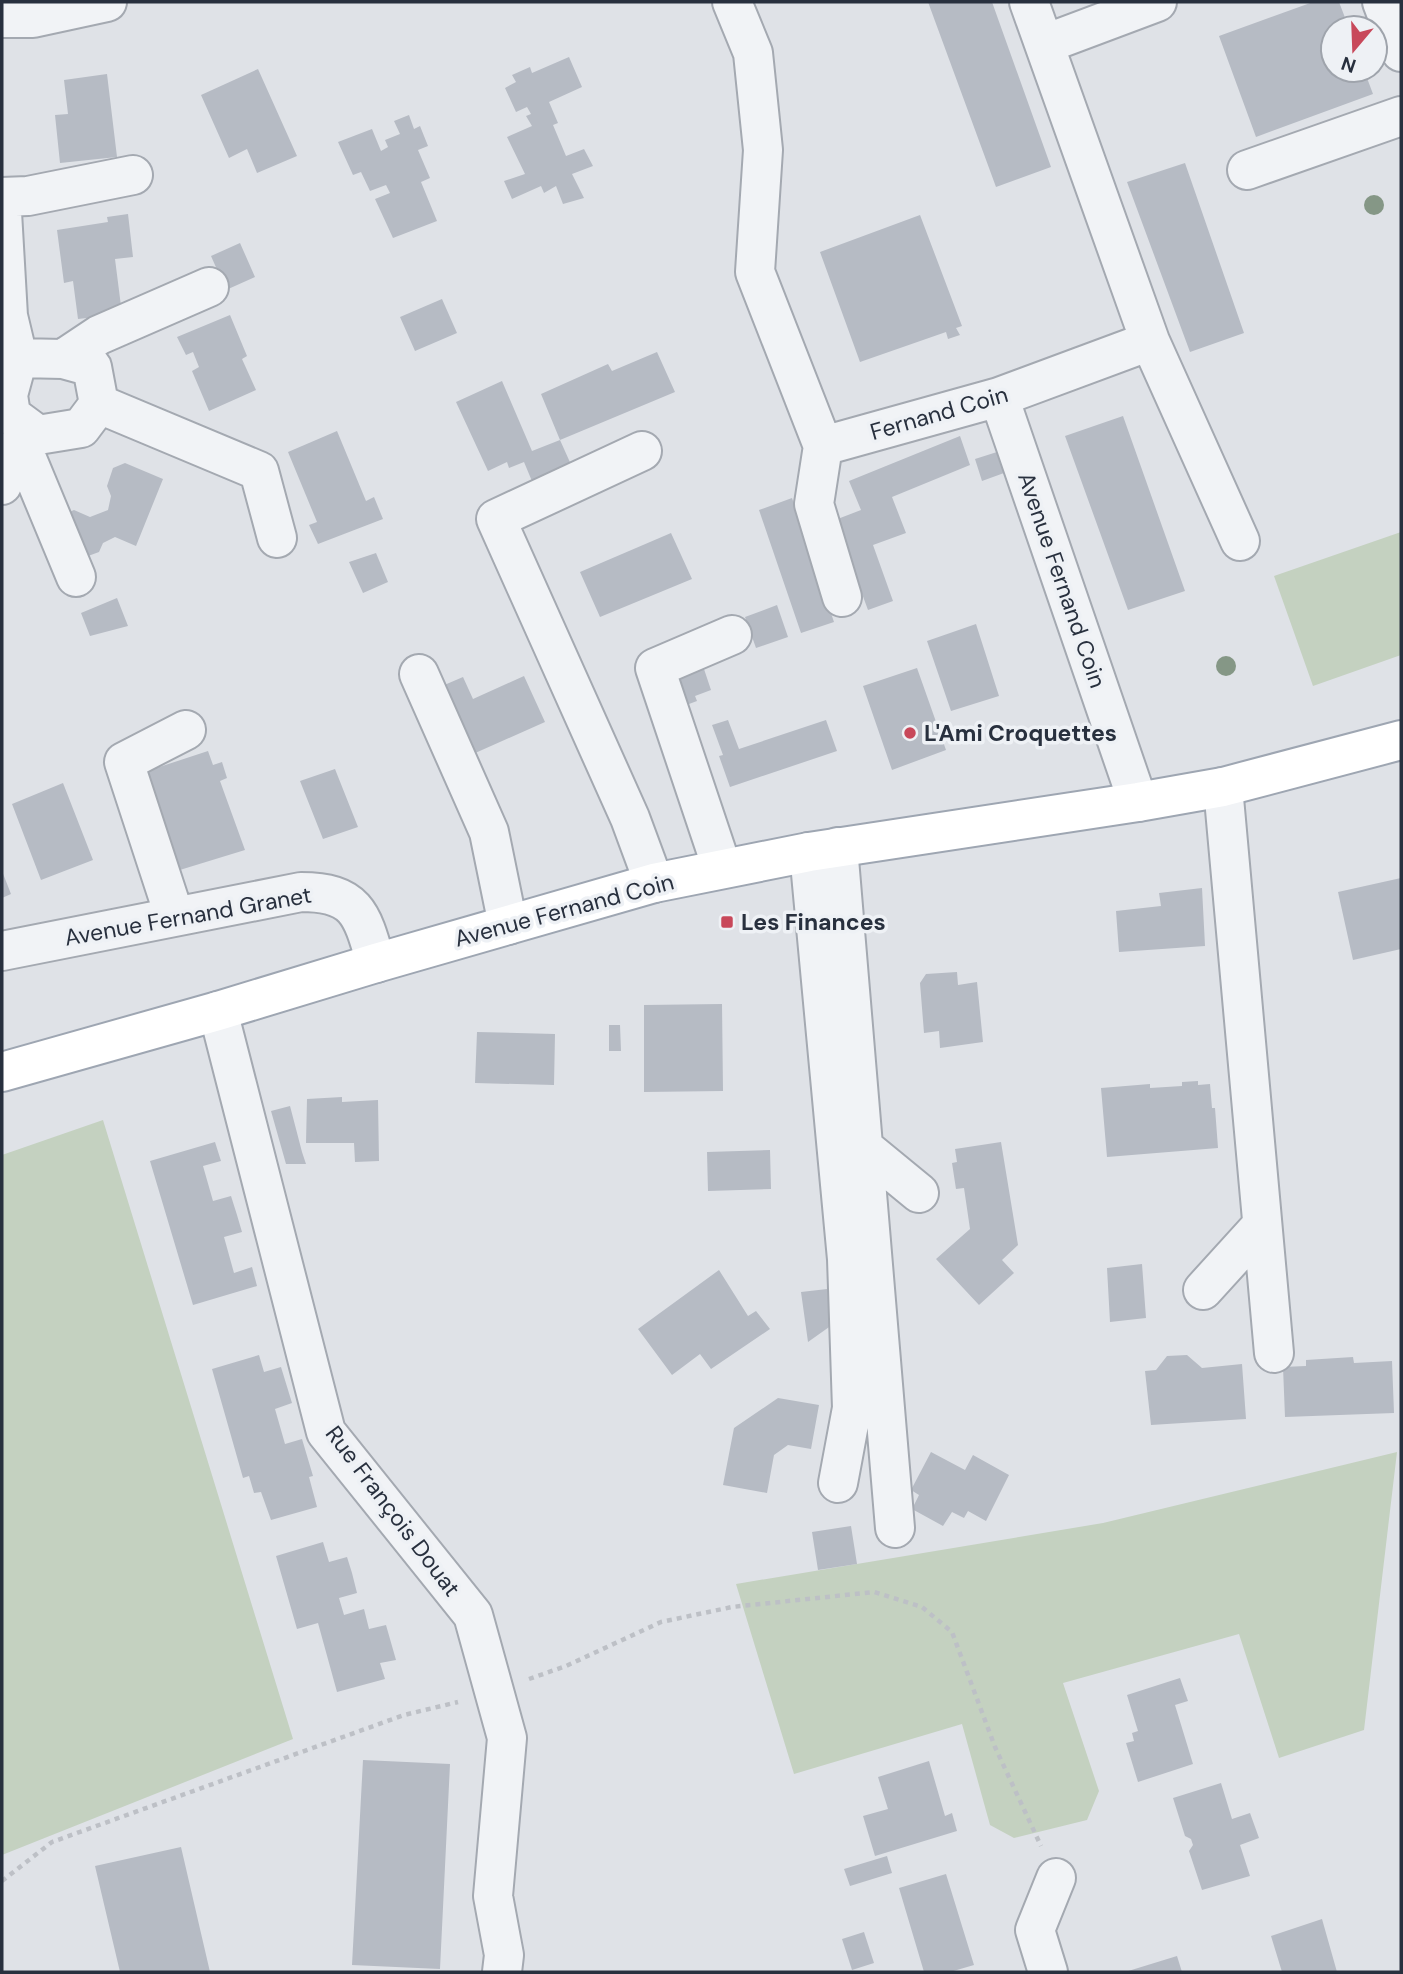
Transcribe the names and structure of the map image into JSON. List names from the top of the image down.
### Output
{
  "streets": {
    "main road": ["Avenue Fernand Coin"],
    "street": ["Fernand Coin", "Avenue Fernand Granet", "Rue François Douat"]
  },
  "crossings": [
    ["Fernand Coin", "Avenue Fernand Coin"],
    ["Avenue Fernand Coin", "Avenue Fernand Granet"],
    ["Avenue Fernand Coin", "Rue François Douat"]
  ],
  "places": {
    "other": ["L'Ami Croquettes"],
    "transit": ["Les Finances"]
  },
  "north": "bottom"
}
